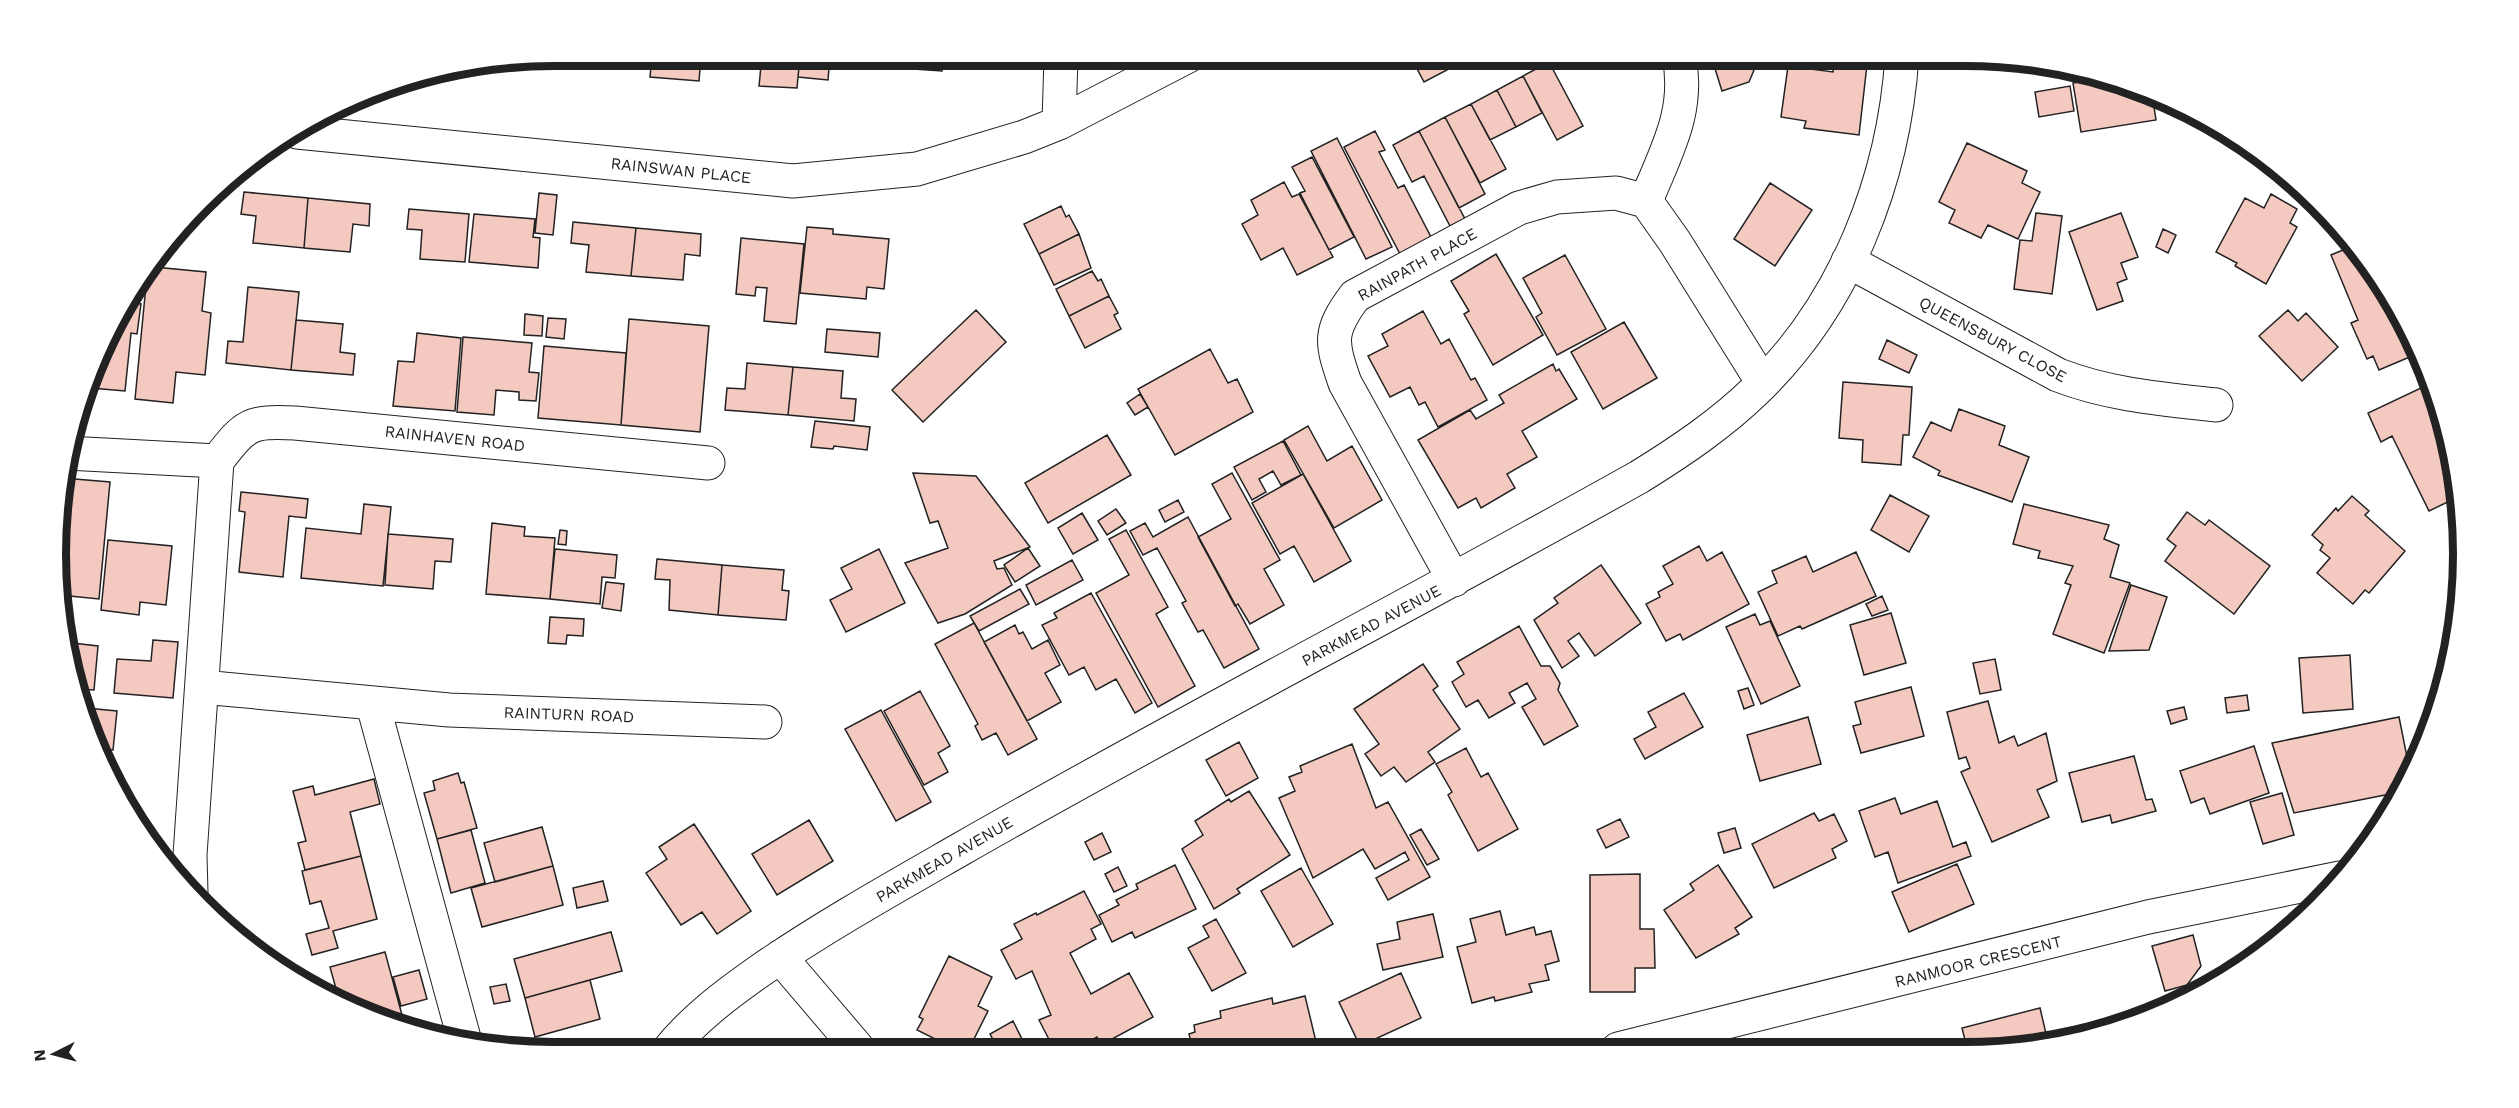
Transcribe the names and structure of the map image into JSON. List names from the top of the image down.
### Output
{
  "streets": {
    "street": [
      "RAINSWAN PLACE",
      "RAINPATH PLACE",
      "QUEENSBURY CLOSE",
      "RAINHAVEN ROAD",
      "PARKMEAD AVENUE",
      "RAINTURN ROAD",
      "RANMOOR CRESCENT"
    ]
  },
  "crossings": [
    ["RAINPATH PLACE", "PARKMEAD AVENUE"],
    ["QUEENSBURY CLOSE", "PARKMEAD AVENUE"]
  ],
  "north": "left"
}
